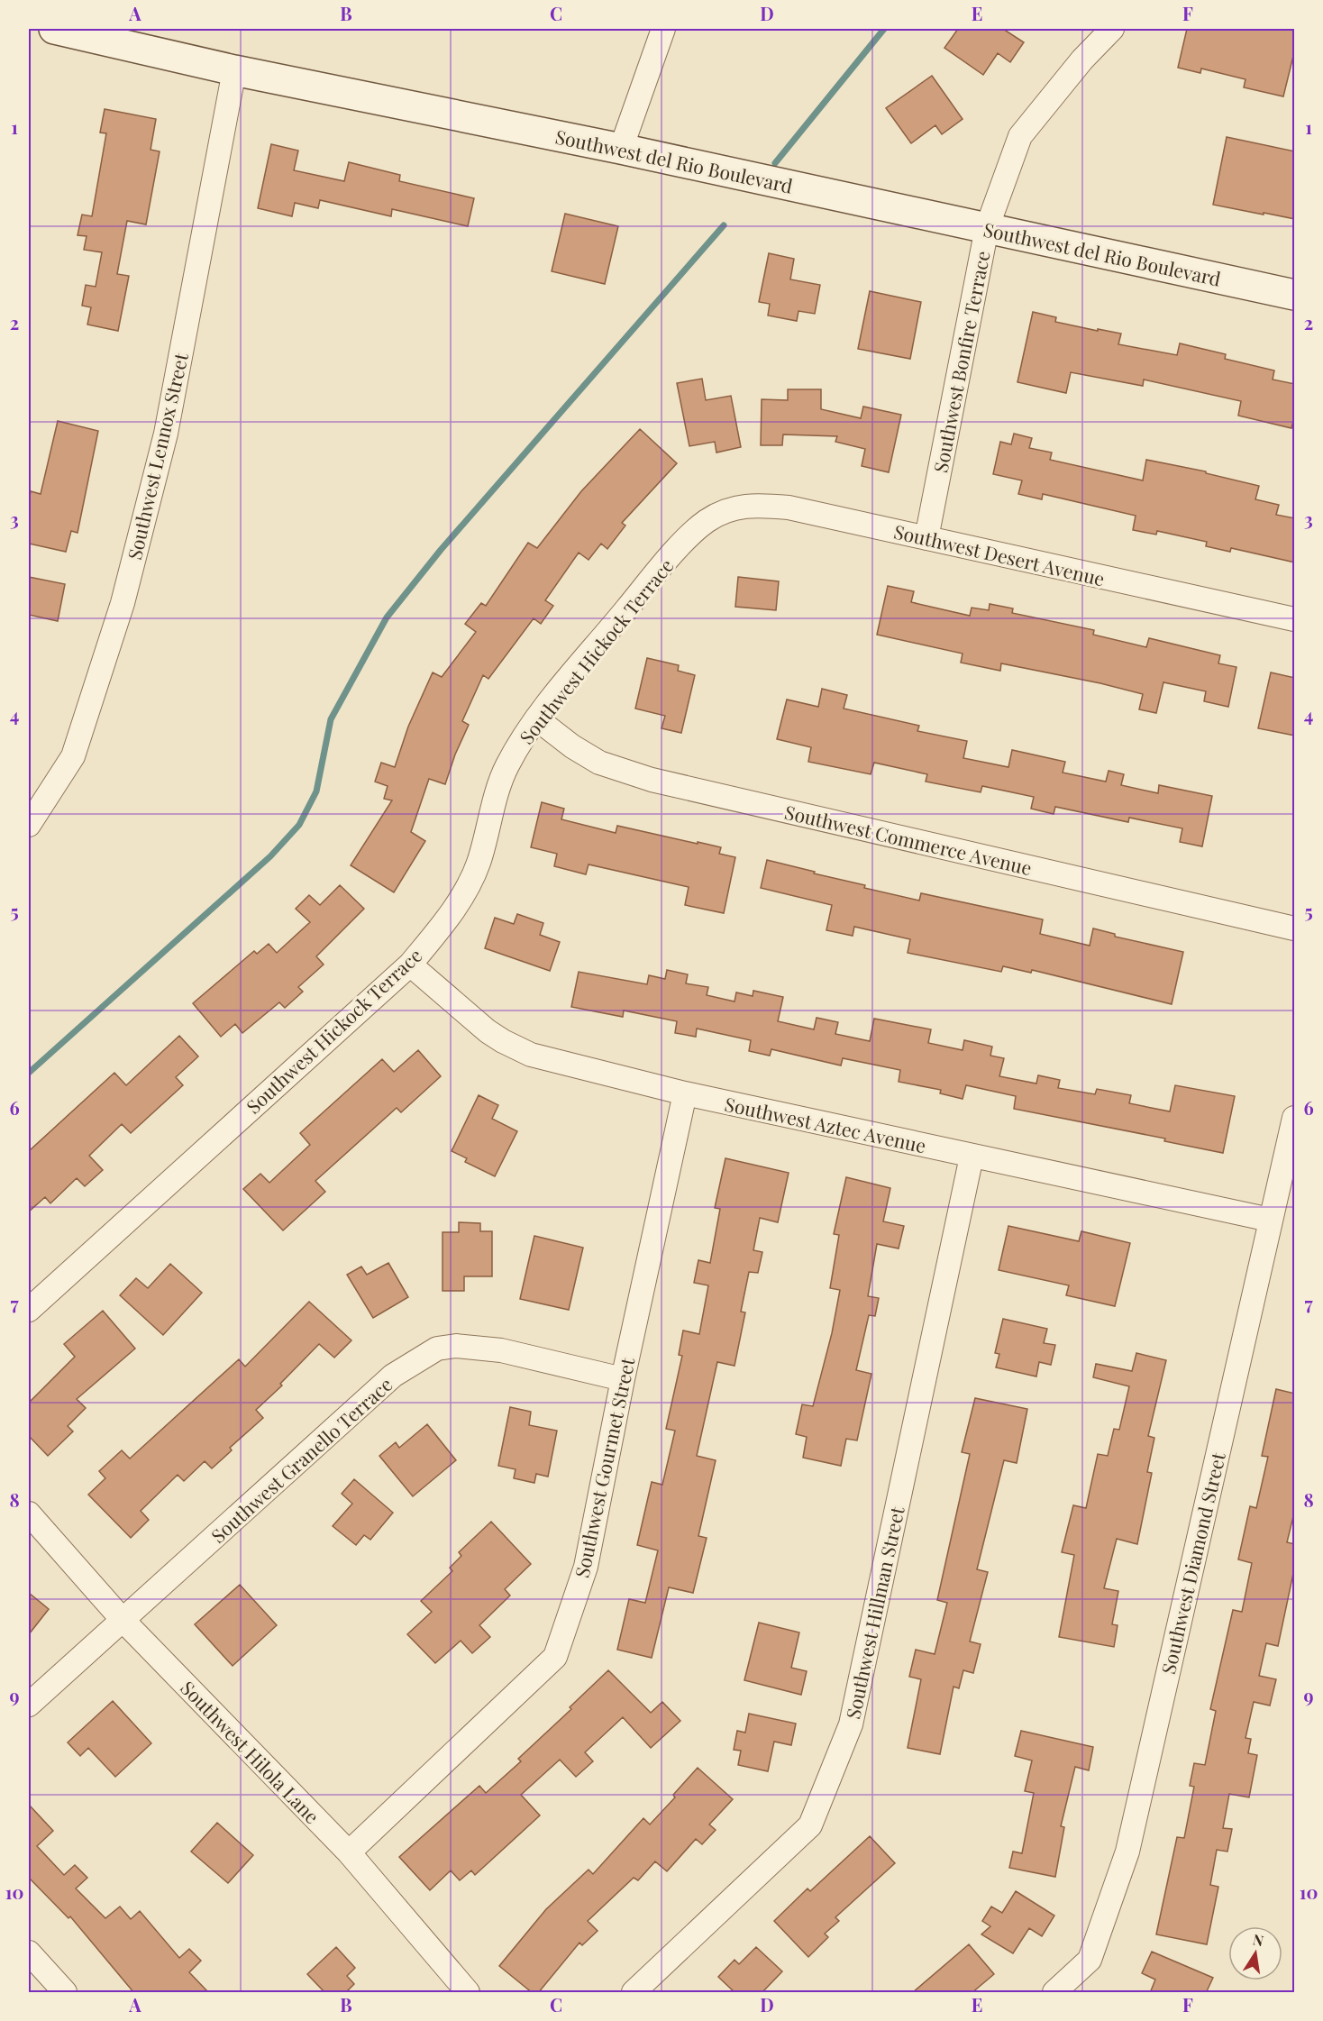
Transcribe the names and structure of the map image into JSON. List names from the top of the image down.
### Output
{
  "streets": {
    "street": [
      "Southwest del Rio Boulevard",
      "Southwest Bonfire Terrace",
      "Southwest Lennox Street",
      "Southwest Desert Avenue",
      "Southwest Hickock Terrace",
      "Southwest Commerce Avenue",
      "Southwest Aztec Avenue",
      "Southwest Granello Terrace",
      "Southwest Gourmet Street",
      "Southwest Diamond Street",
      "Southwest Hillman Street",
      "Southwest Hilola Lane"
    ]
  },
  "crossings": [
    ["Southwest del Rio Boulevard", "Southwest Bonfire Terrace"],
    ["Southwest del Rio Boulevard", "Southwest Lennox Street"],
    ["Southwest Bonfire Terrace", "Southwest Desert Avenue"],
    ["Southwest Desert Avenue", "Southwest Hickock Terrace"],
    ["Southwest Hickock Terrace", "Southwest Commerce Avenue"],
    ["Southwest Hickock Terrace", "Southwest Aztec Avenue"],
    ["Southwest Aztec Avenue", "Southwest Gourmet Street"],
    ["Southwest Aztec Avenue", "Southwest Diamond Street"],
    ["Southwest Aztec Avenue", "Southwest Hillman Street"],
    ["Southwest Granello Terrace", "Southwest Gourmet Street"],
    ["Southwest Granello Terrace", "Southwest Hilola Lane"],
    ["Southwest Gourmet Street", "Southwest Hilola Lane"]
  ],
  "north": "top",
  "grid": {
    "columns": [
      "A",
      "B",
      "C",
      "D",
      "E",
      "F"
    ],
    "rows": [
      "1",
      "2",
      "3",
      "4",
      "5",
      "6",
      "7",
      "8",
      "9",
      "10"
    ]
  }
}
